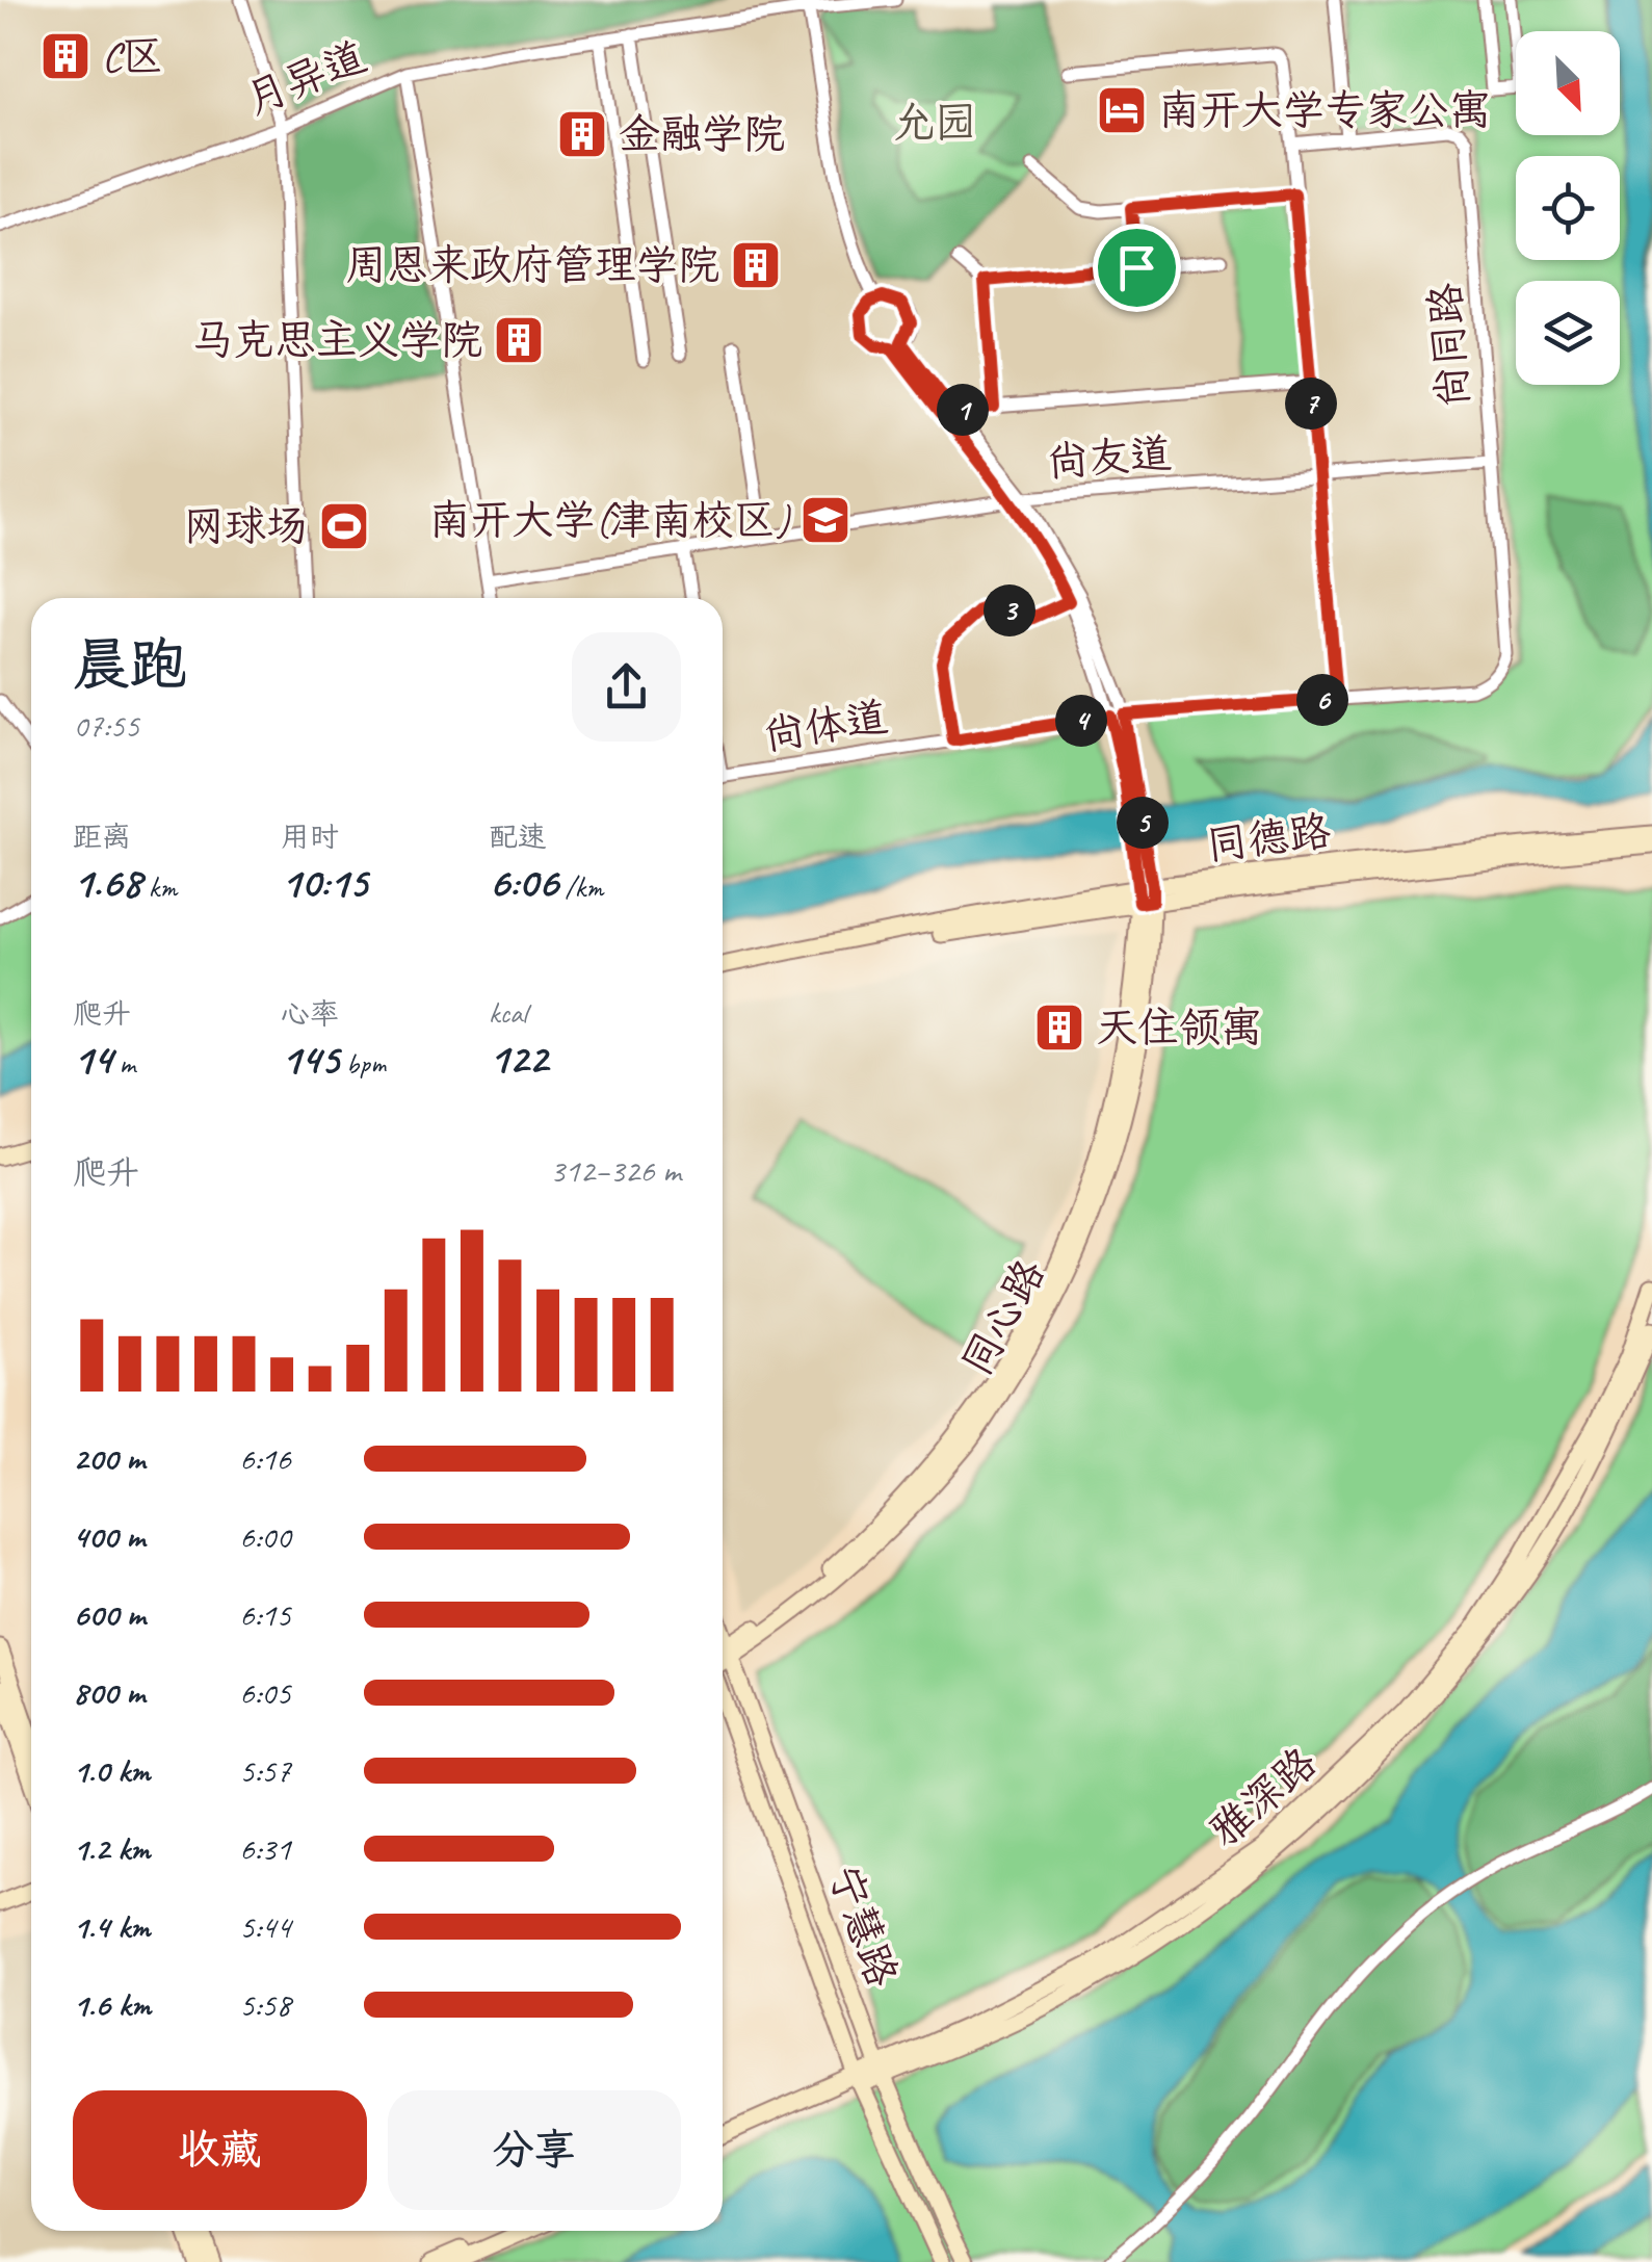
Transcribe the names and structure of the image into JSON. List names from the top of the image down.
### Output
{
  "streets": {
    "main road": [
      "同德路",
      "同心路",
      "雅深路",
      "宁慧路"
    ],
    "street": [
      "月异道",
      "尚同路",
      "尚友道",
      "尚体道"
    ]
  },
  "crossings": [
    ["尚同路", "尚友道"],
    ["尚同路", "尚体道"],
    ["同德路", "同心路"],
    ["同心路", "宁慧路"],
    ["雅深路", "宁慧路"]
  ],
  "parks": ["允园"],
  "places": {
    "building": [
      "C区",
      "金融学院",
      "周恩来政府管理学院",
      "马克思主义学院",
      "天住领寓"
    ],
    "hotel": ["南开大学专家公寓"],
    "school or university": ["南开大学(津南校区)"],
    "sports": ["网球场"]
  },
  "north": "bottom right",
  "page": {
    "pins": [
      "7",
      "1",
      "3",
      "6",
      "4",
      "5"
    ],
    "heading": ["晨跑", "07:55"],
    "stats": [
      ["距离", "1.68 km"],
      ["用时", "10:15"],
      ["配速", "6:06 /km"],
      ["爬升", "14 m"],
      ["心率", "145 bpm"],
      ["kcal", "122"]
    ],
    "chart": ["爬升", "312–326 m"],
    "list": [
      {
        "name": "200 m",
        "note": "6:16"
      },
      {
        "name": "400 m",
        "note": "6:00"
      },
      {
        "name": "600 m",
        "note": "6:15"
      },
      {
        "name": "800 m",
        "note": "6:05"
      },
      {
        "name": "1.0 km",
        "note": "5:57"
      },
      {
        "name": "1.2 km",
        "note": "6:31"
      },
      {
        "name": "1.4 km",
        "note": "5:44"
      },
      {
        "name": "1.6 km",
        "note": "5:58"
      }
    ],
    "buttons": ["收藏", "分享"]
  }
}
